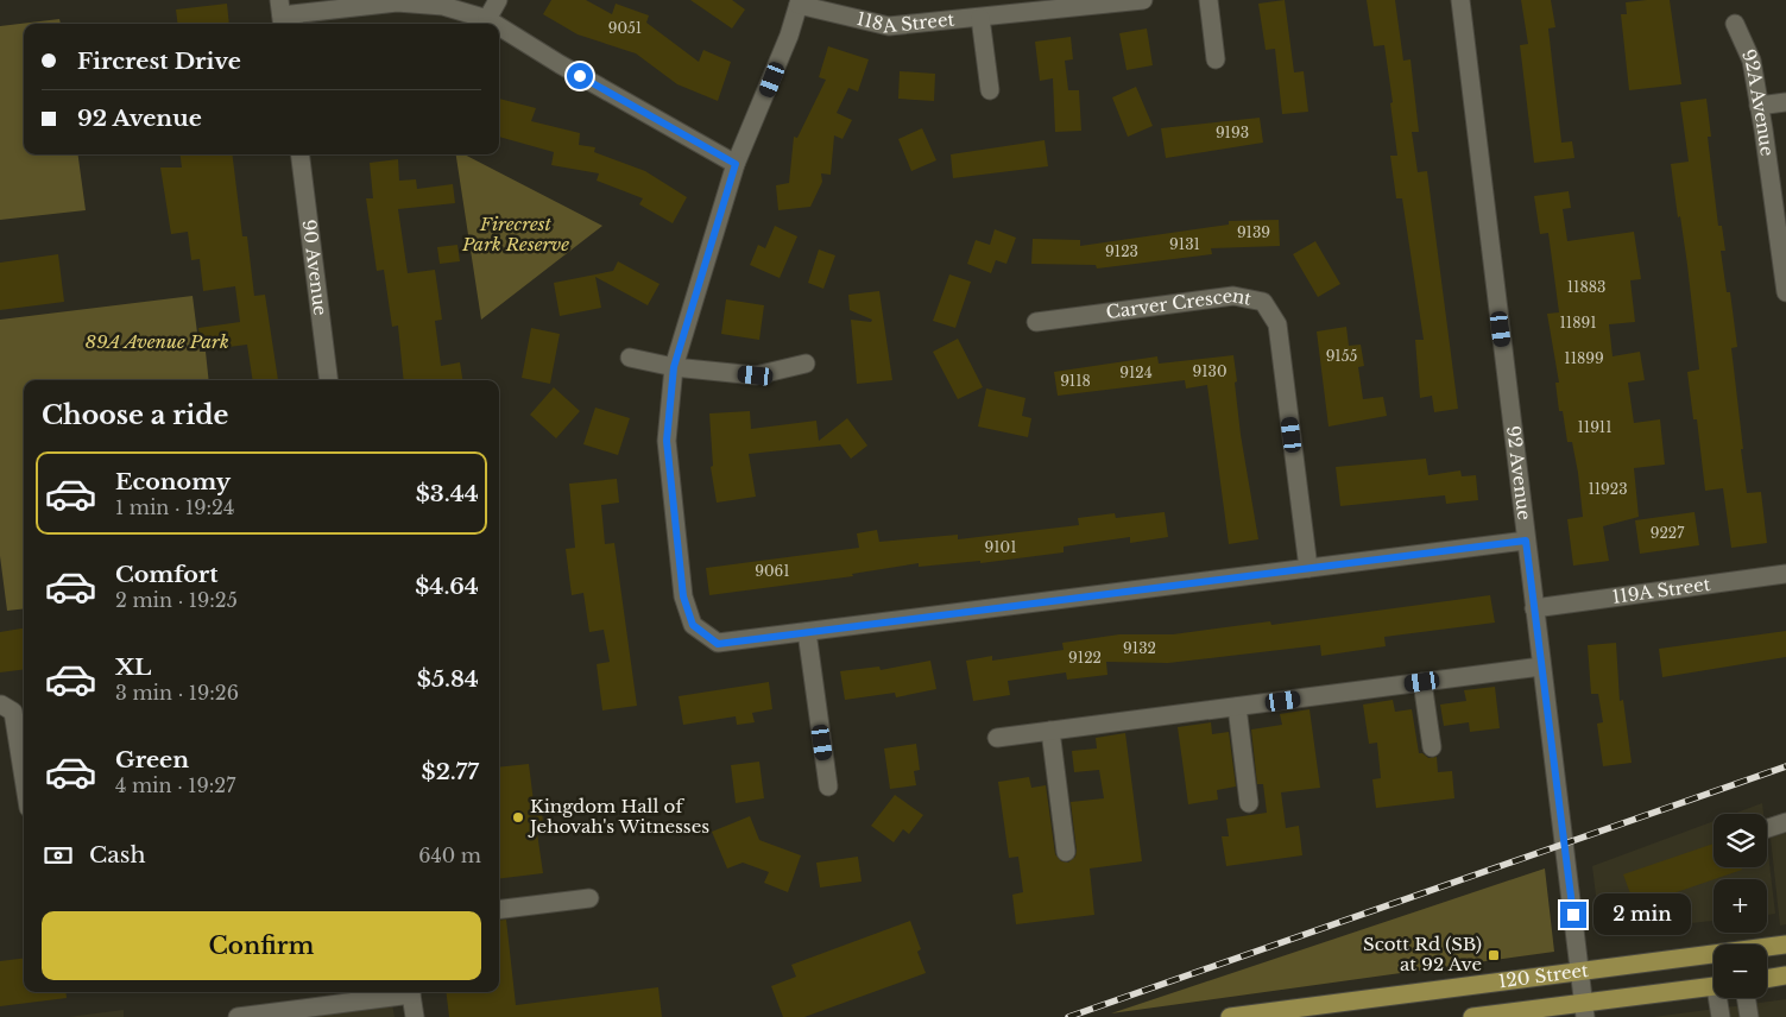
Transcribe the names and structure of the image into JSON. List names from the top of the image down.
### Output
{
  "streets": {
    "main road": ["120 Street"],
    "street": [
      "118A Street",
      "92A Avenue",
      "90 Avenue",
      "Carver Crescent",
      "92 Avenue",
      "119A Street"
    ]
  },
  "crossings": [
    ["92 Avenue", "119A Street"],
    ["92 Avenue", "120 Street"]
  ],
  "parks": ["Firecrest Park Reserve", "89A Avenue Park"],
  "places": {
    "other": ["Kingdom Hall of Jehovah's Witnesses"],
    "transit": ["Scott Rd (SB) at 92 Ave"]
  },
  "house_numbers": [
    "9051",
    "9193",
    "9139",
    "9131",
    "9123",
    "11883",
    "11891",
    "9155",
    "11899",
    "9130",
    "9124",
    "9118",
    "11911",
    "11923",
    "9227",
    "9101",
    "9061",
    "9132",
    "9122"
  ],
  "page": {
    "banner": ["Fircrest Drive", "92 Avenue"],
    "heading": "Choose a ride",
    "list": [
      {
        "name": "Economy",
        "note": "1 min · 19:24",
        "value": "$3.44"
      },
      {
        "name": "Comfort",
        "note": "2 min · 19:25",
        "value": "$4.64"
      },
      {
        "name": "XL",
        "note": "3 min · 19:26",
        "value": "$5.84"
      },
      {
        "name": "Green",
        "note": "4 min · 19:27",
        "value": "$2.77"
      }
    ],
    "map_buttons": ["+", "−"],
    "pay": ["Cash", "640 m"],
    "bubble": "2 min",
    "buttons": "Confirm"
  }
}
